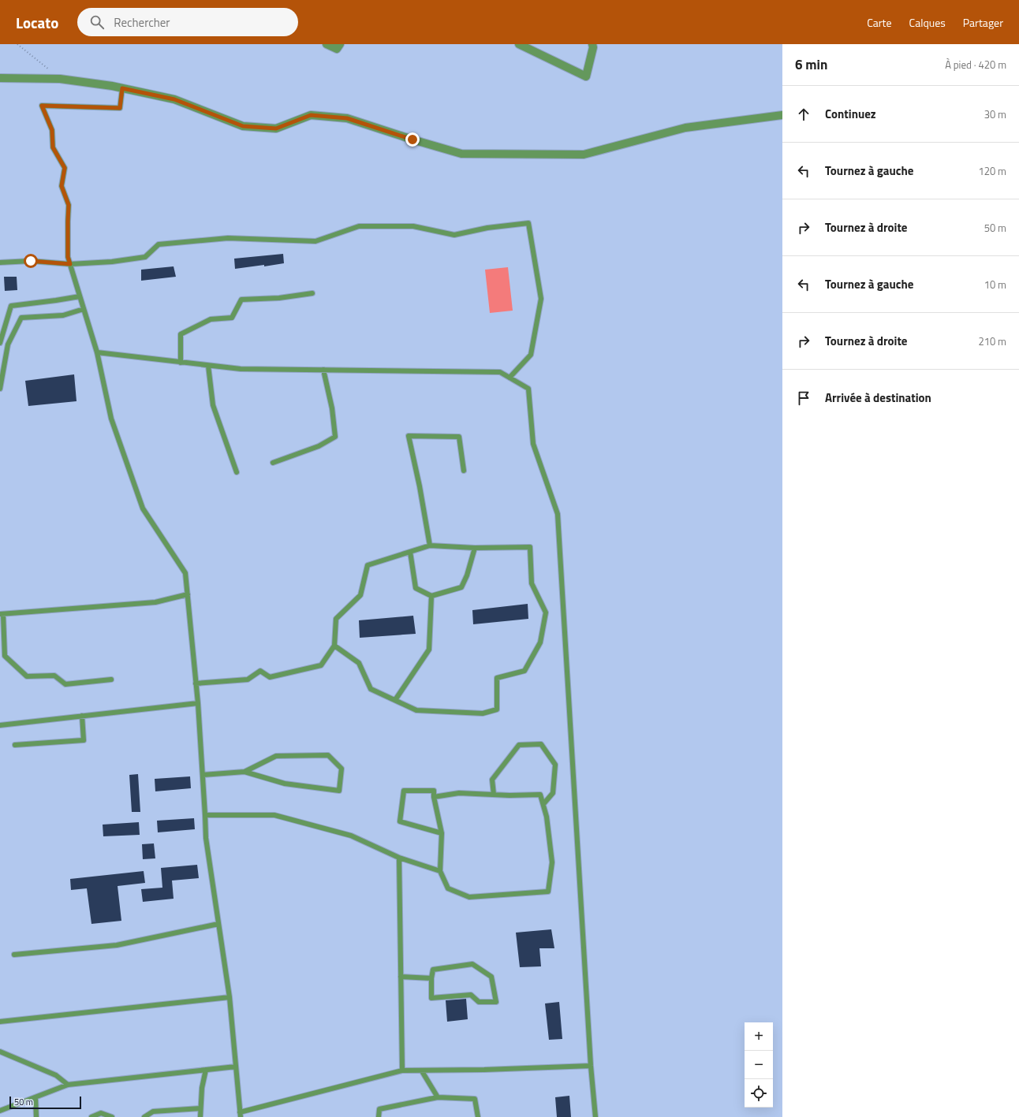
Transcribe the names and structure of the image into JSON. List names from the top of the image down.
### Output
{
  "scale_bar": "50 m",
  "page": {
    "header": "Locato",
    "search": "Rechercher",
    "nav": ["Carte", "Calques", "Partager"],
    "heading": ["6 min", "À pied · 420 m"],
    "list": [
      ["Continuez", "30 m"],
      ["Tournez à gauche", "120 m"],
      ["Tournez à droite", "50 m"],
      ["Tournez à gauche", "10 m"],
      ["Tournez à droite", "210 m"],
      "Arrivée à destination"
    ],
    "map_buttons": ["+", "−"],
    "scale": "50 m"
  }
}
